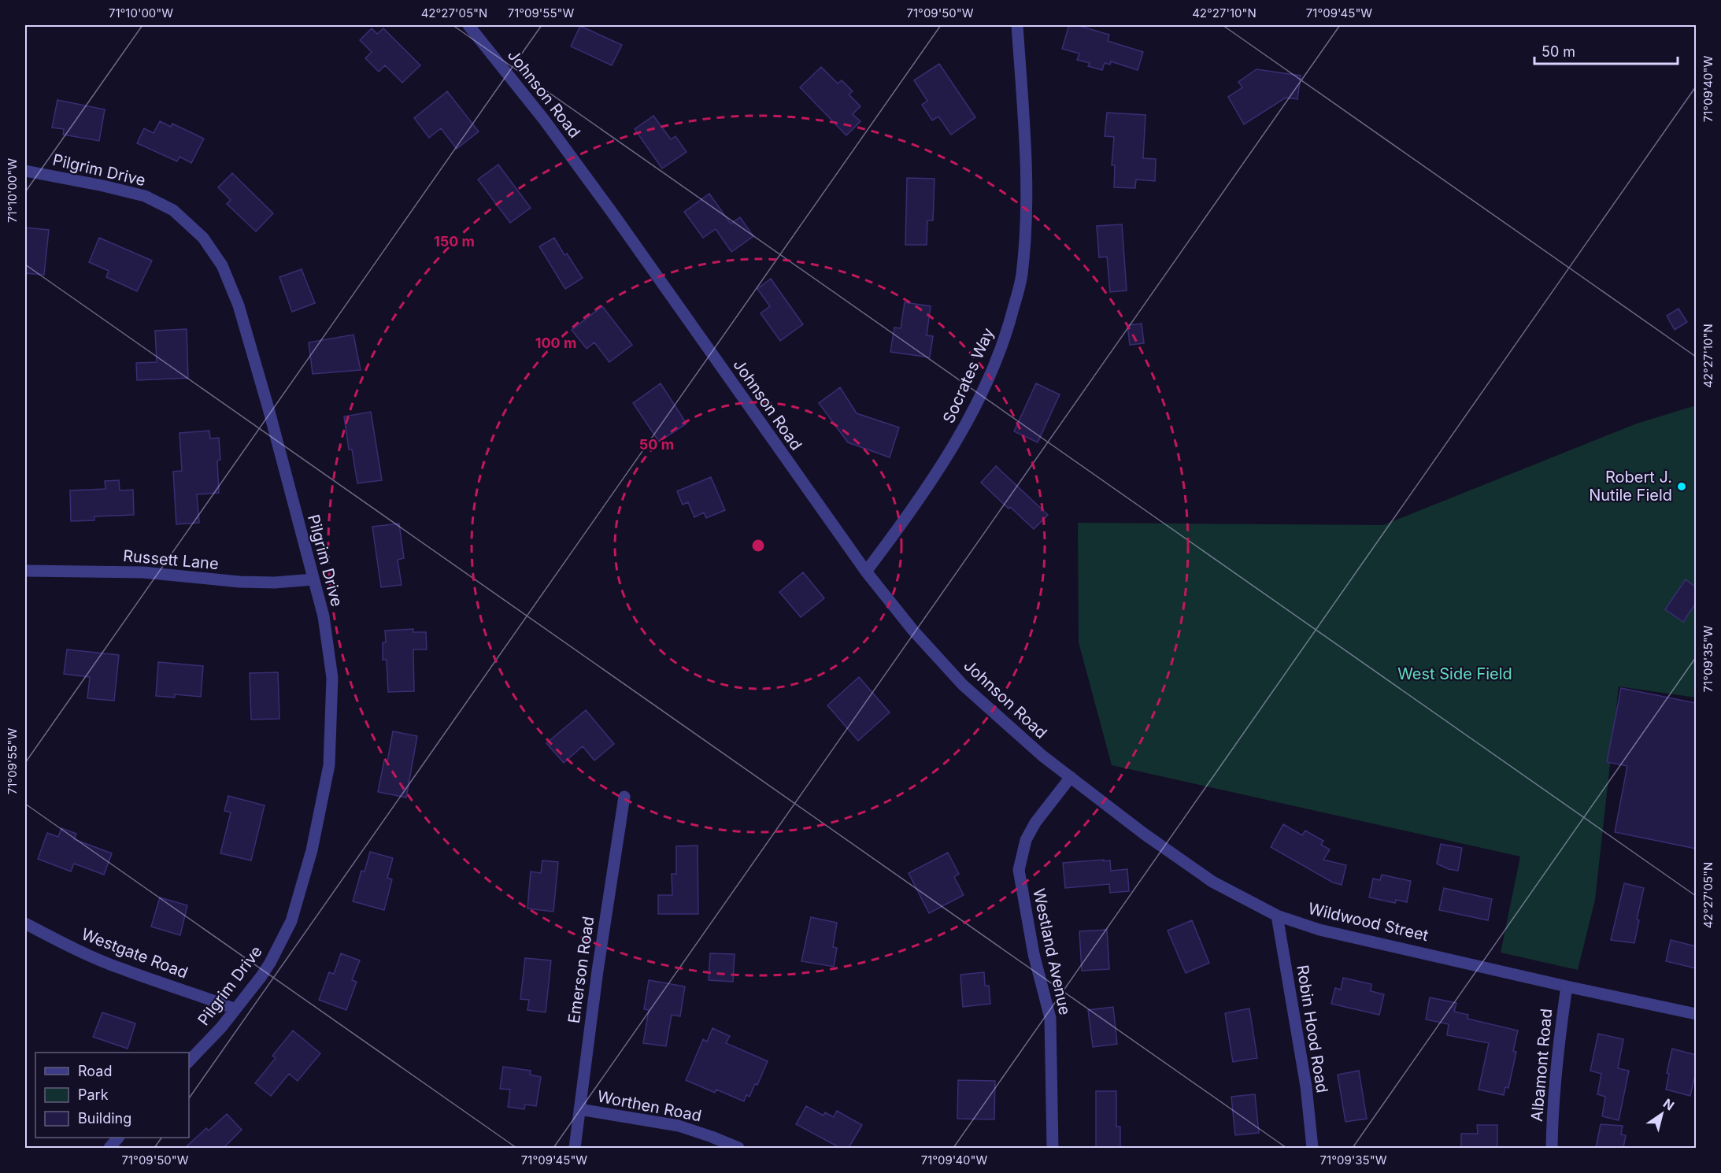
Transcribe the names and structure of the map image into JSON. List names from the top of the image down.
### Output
{
  "streets": {
    "street": [
      "Johnson Road",
      "Pilgrim Drive",
      "Socrates Way",
      "Russett Lane",
      "Wildwood Street",
      "Westland Avenue",
      "Westgate Road",
      "Emerson Road",
      "Robin Hood Road",
      "Albamont Road",
      "Worthen Road"
    ]
  },
  "crossings": [
    ["Johnson Road", "Socrates Way"],
    ["Johnson Road", "Wildwood Street"],
    ["Johnson Road", "Westland Avenue"],
    ["Pilgrim Drive", "Russett Lane"],
    ["Pilgrim Drive", "Westgate Road"],
    ["Wildwood Street", "Westland Avenue"],
    ["Wildwood Street", "Robin Hood Road"],
    ["Wildwood Street", "Albamont Road"],
    ["Emerson Road", "Worthen Road"]
  ],
  "parks": ["West Side Field"],
  "places": ["Robert J. Nutile Field"],
  "legend": ["Road", "Park", "Building"],
  "scale_bar": "50 m",
  "north": "top right",
  "coordinates": [
    "71°10'00\"W",
    "42°27'05\"N",
    "71°09'55\"W",
    "71°09'50\"W",
    "42°27'10\"N",
    "71°09'45\"W",
    "71°09'40\"W",
    "71°09'35\"W"
  ],
  "rings": ["150 m", "100 m", "50 m"]
}
